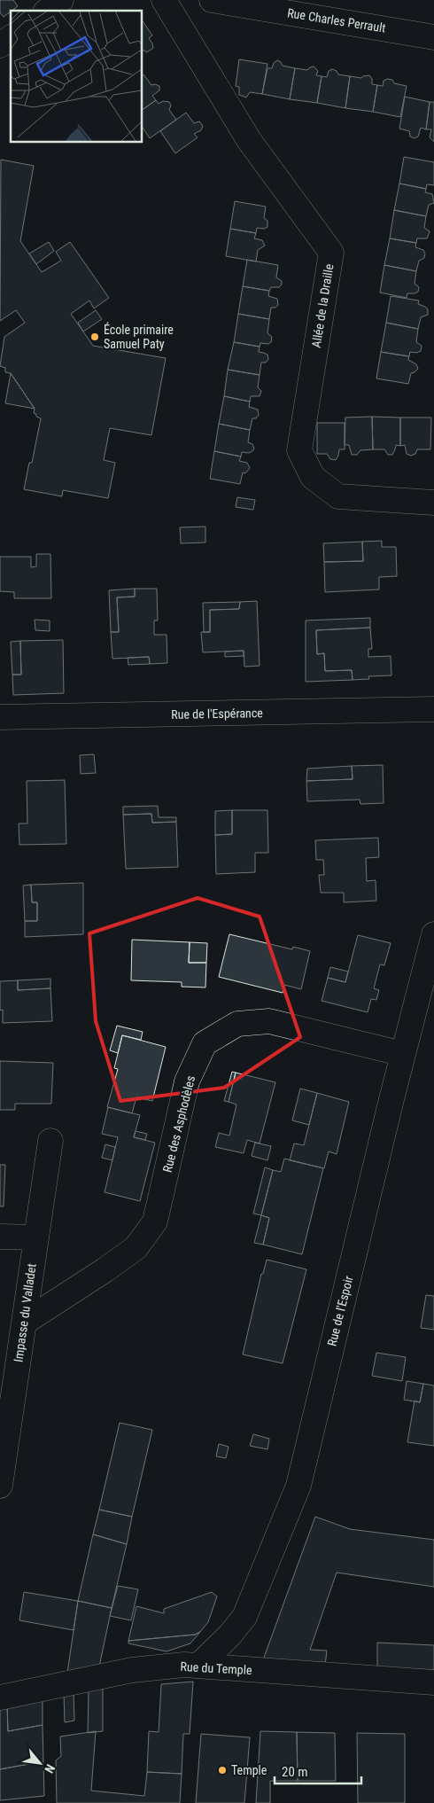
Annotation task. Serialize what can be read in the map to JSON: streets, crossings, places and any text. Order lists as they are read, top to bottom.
{
  "streets": {
    "street": [
      "Rue Charles Perrault",
      "Allée de la Draille",
      "Rue de l'Espérance",
      "Rue des Asphodèles",
      "Rue de l'Espoir",
      "Impasse du Valladet",
      "Rue du Temple"
    ]
  },
  "crossings": [
    ["Rue des Asphodèles", "Rue de l'Espoir"],
    ["Rue des Asphodèles", "Impasse du Valladet"],
    ["Rue de l'Espoir", "Rue du Temple"]
  ],
  "places": ["École primaire Samuel Paty", "Temple"],
  "scale_bar": "20 m",
  "north": "bottom right"
}
